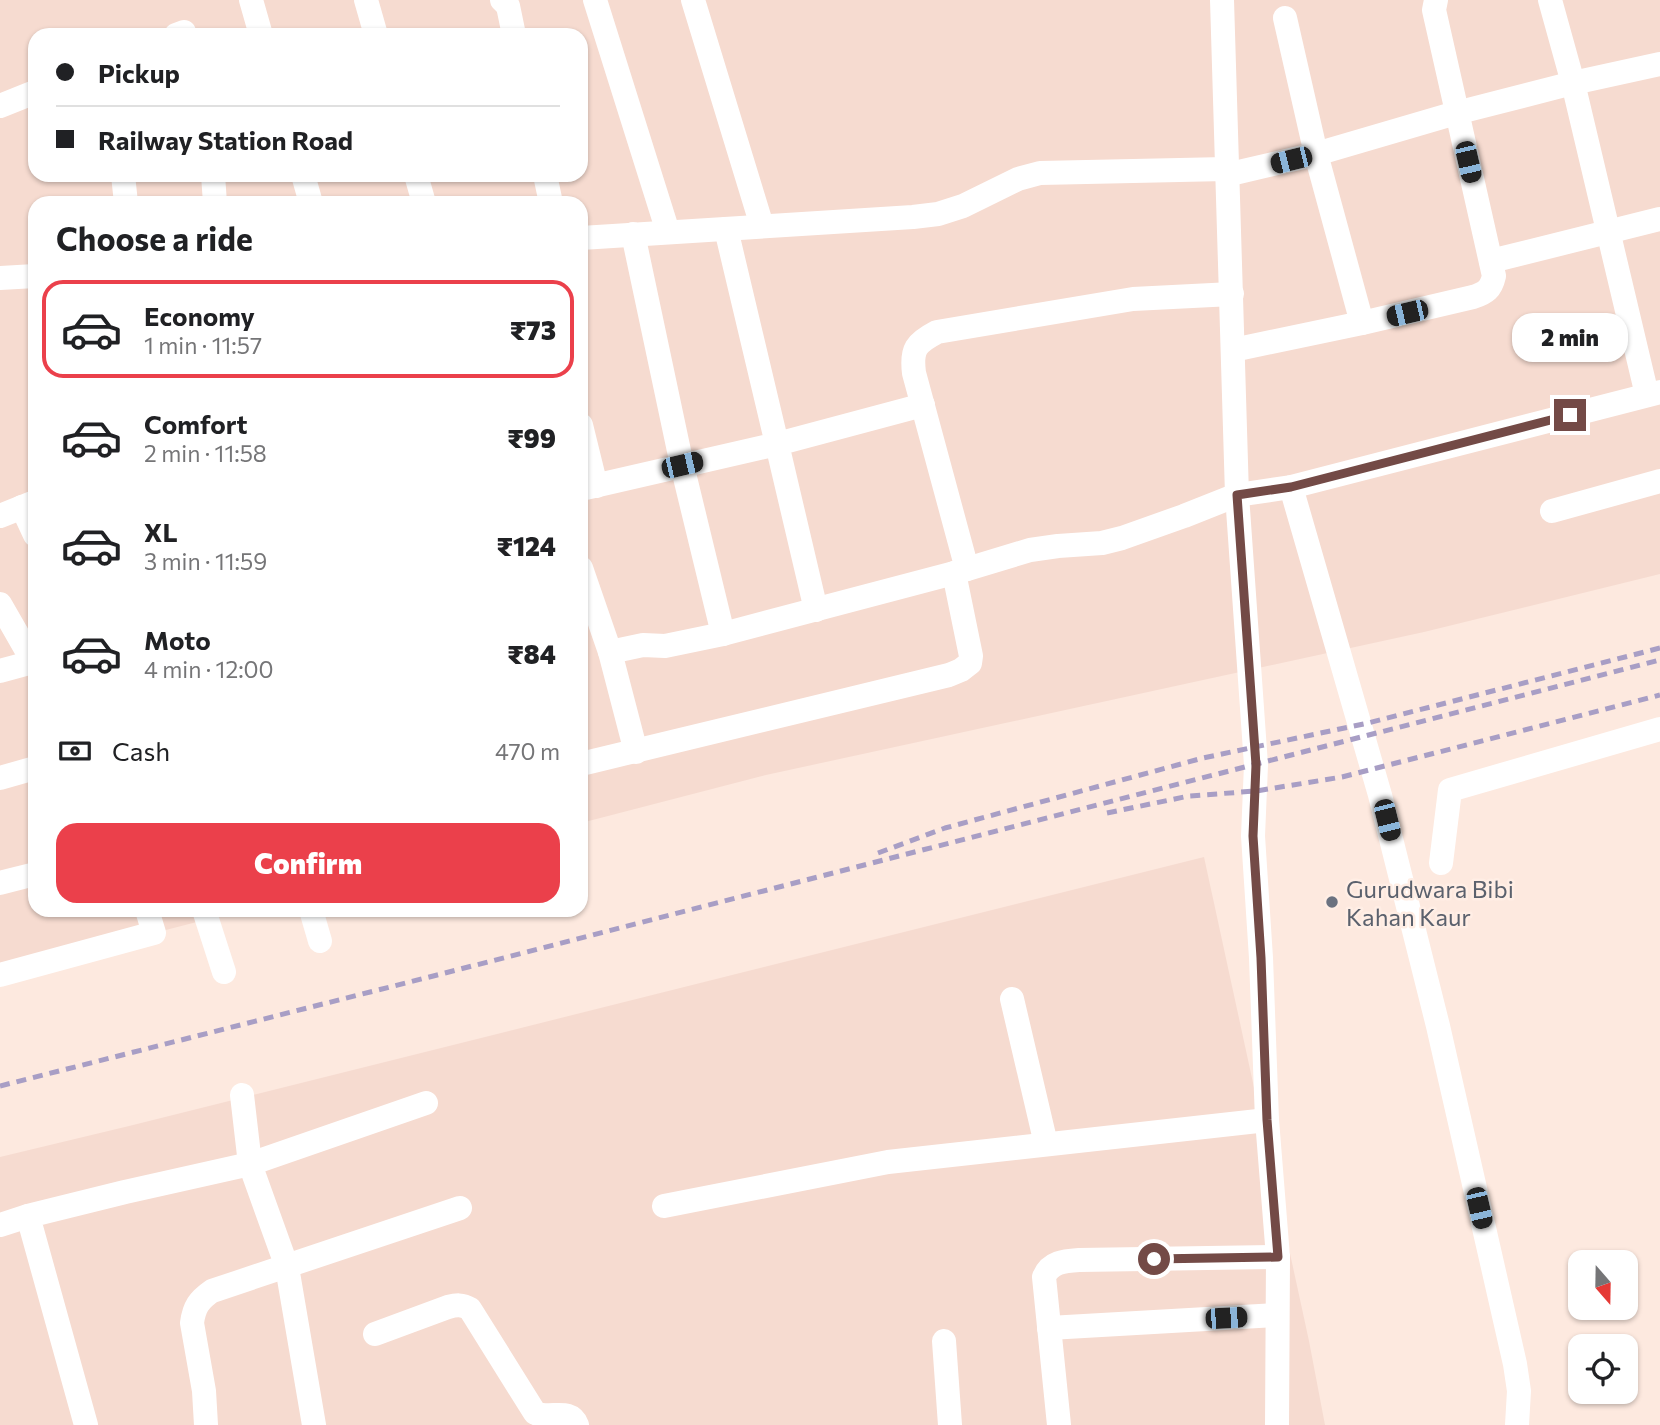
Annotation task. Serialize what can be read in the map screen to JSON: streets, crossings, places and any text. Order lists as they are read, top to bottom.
{
  "places": ["Gurudwara Bibi Kahan Kaur"],
  "north": "bottom",
  "page": {
    "banner": ["Pickup", "Railway Station Road"],
    "heading": "Choose a ride",
    "list": [
      {
        "name": "Economy",
        "note": "1 min · 11:57",
        "value": "₹73"
      },
      {
        "name": "Comfort",
        "note": "2 min · 11:58",
        "value": "₹99"
      },
      {
        "name": "XL",
        "note": "3 min · 11:59",
        "value": "₹124"
      },
      {
        "name": "Moto",
        "note": "4 min · 12:00",
        "value": "₹84"
      }
    ],
    "bubble": "2 min",
    "pay": ["Cash", "470 m"],
    "buttons": "Confirm"
  }
}
